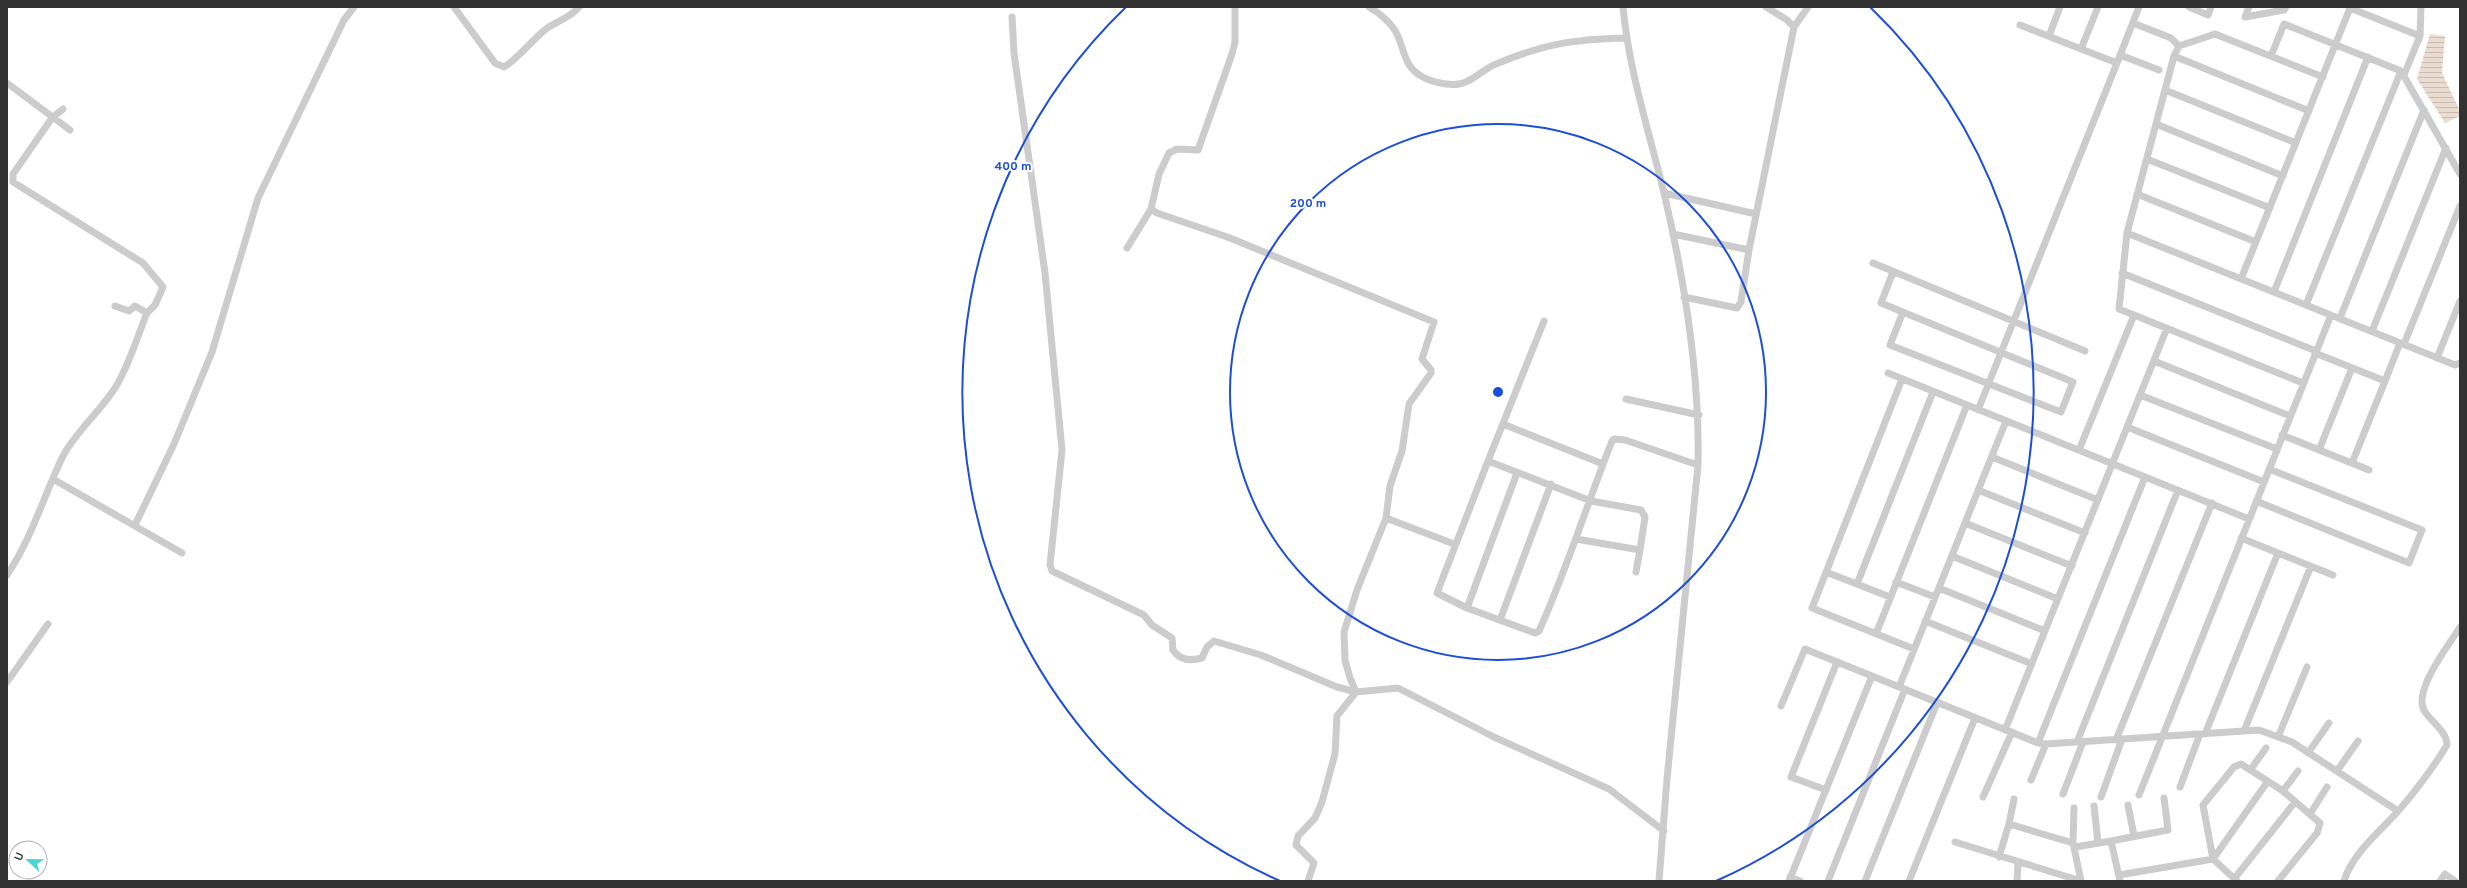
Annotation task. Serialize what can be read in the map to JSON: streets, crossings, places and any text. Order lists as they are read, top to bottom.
{
  "north": "left",
  "rings": ["400 m", "200 m"]
}
